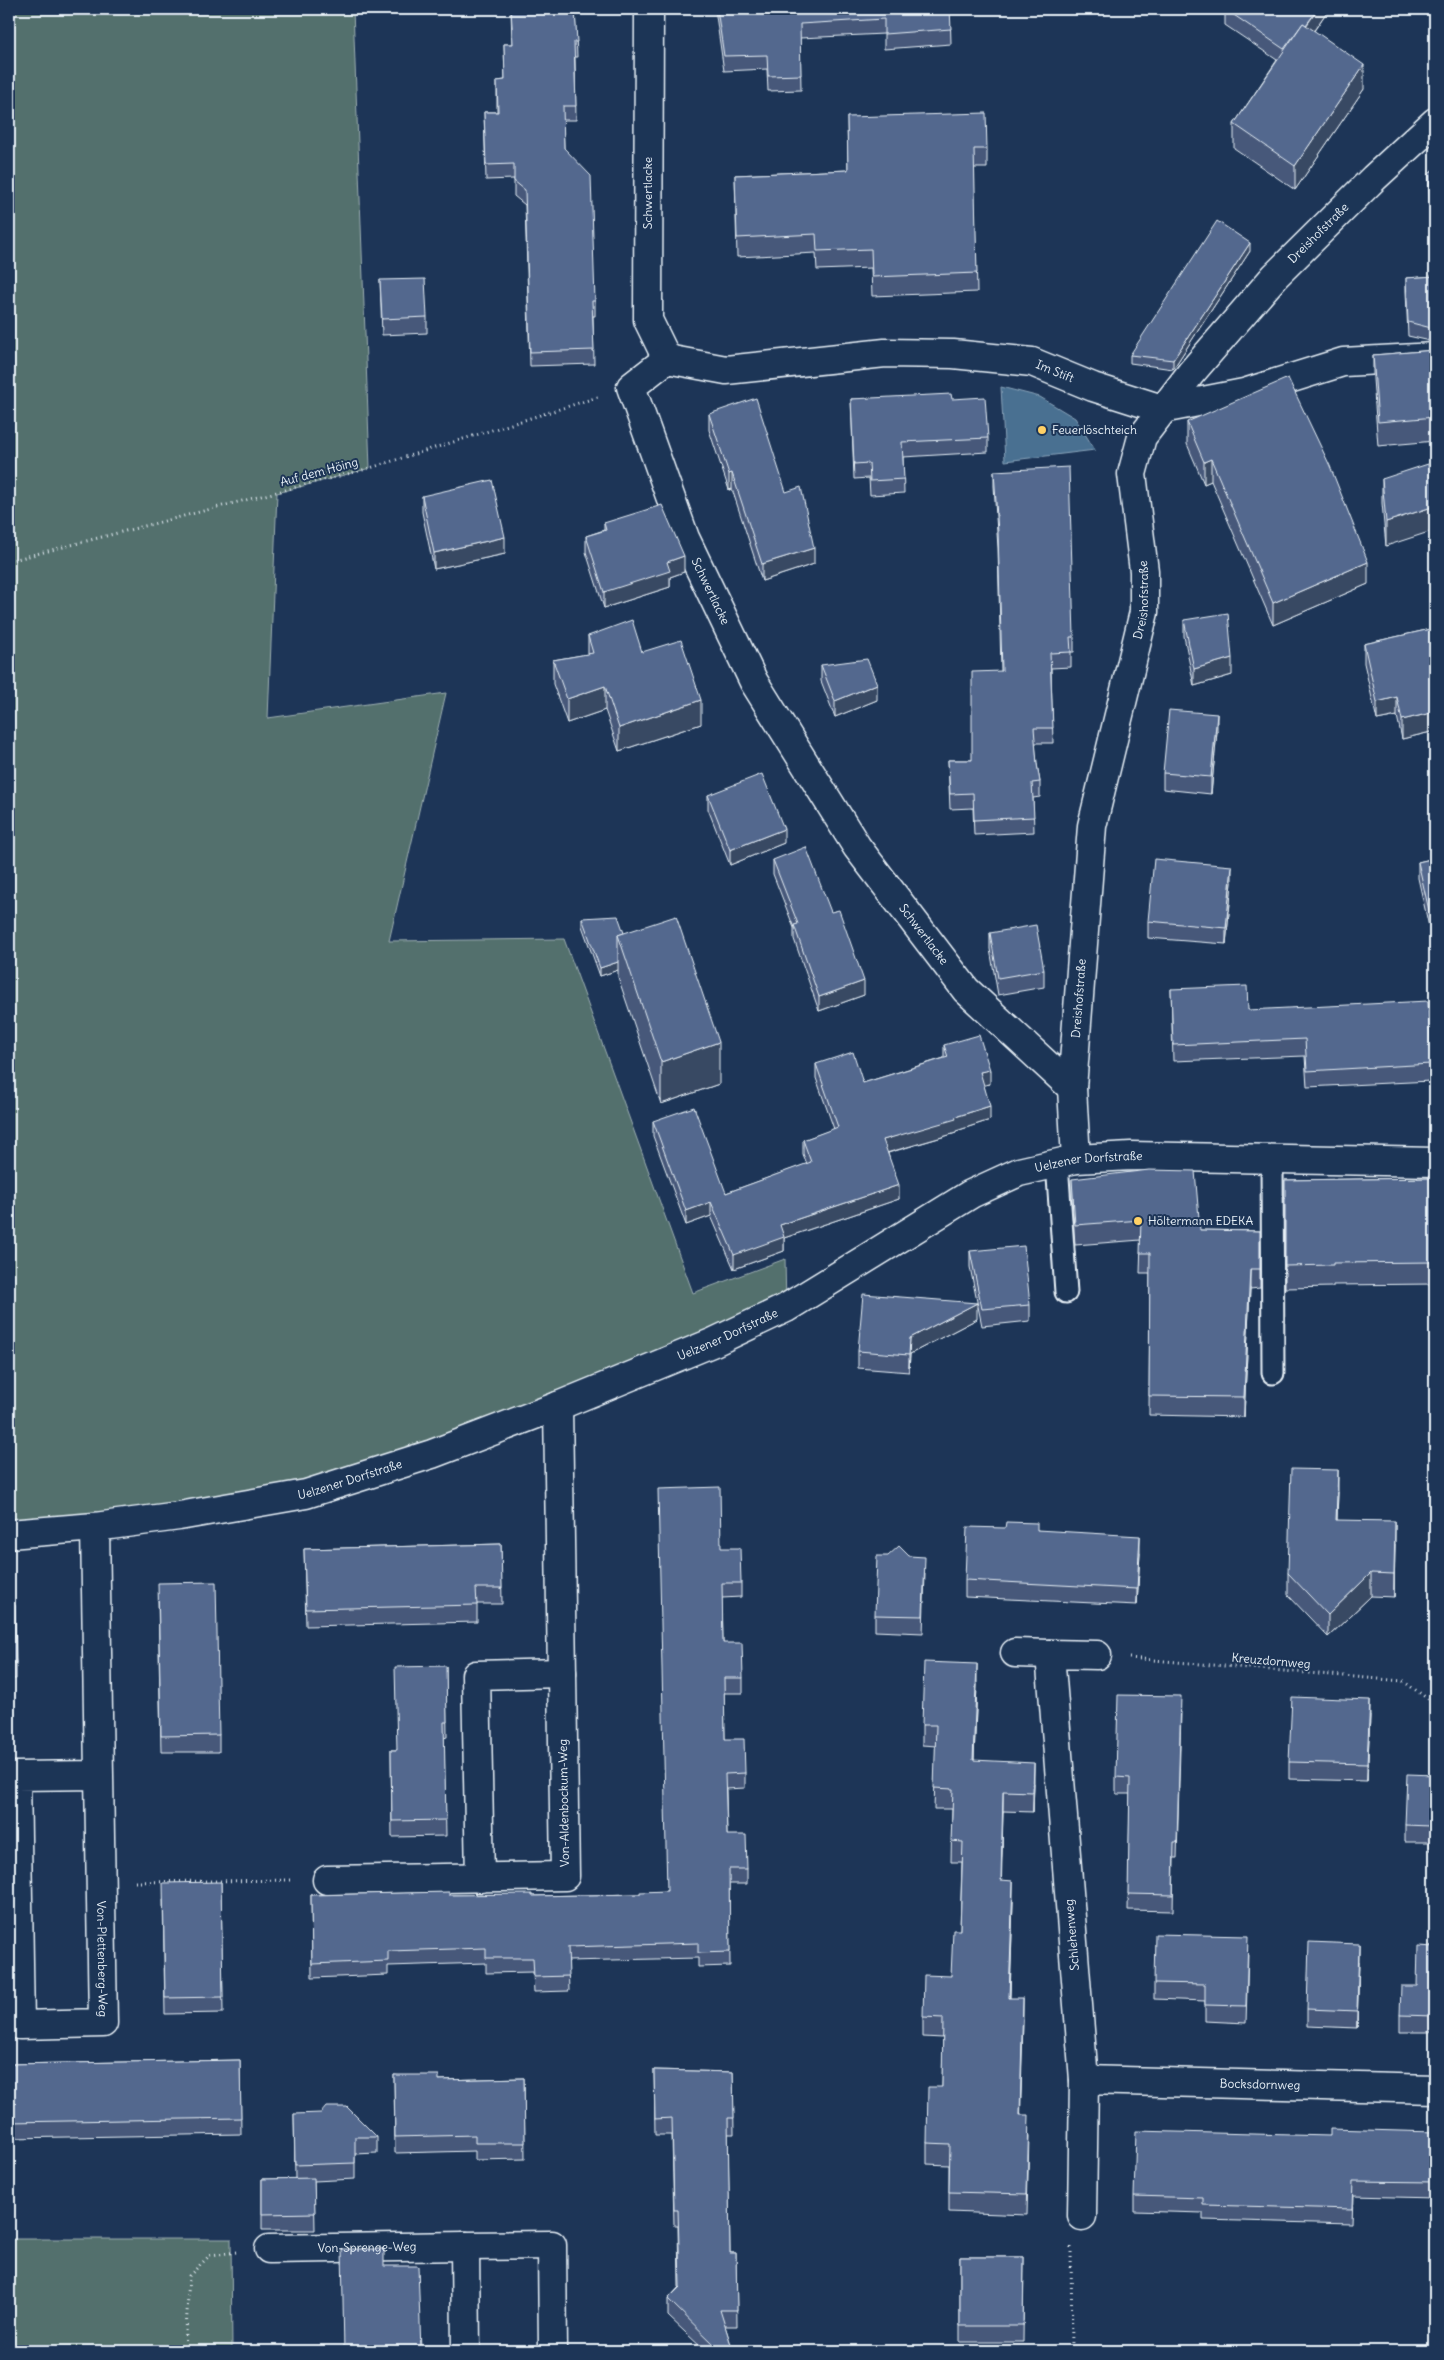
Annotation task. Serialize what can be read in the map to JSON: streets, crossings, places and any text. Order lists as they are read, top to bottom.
{
  "streets": {
    "street": [
      "Schwertlacke",
      "Dreishofstraße",
      "Im Stift",
      "Uelzener Dorfstraße",
      "Von-Aldenbockum-Weg",
      "Schlehenweg",
      "Von-Plettenberg-Weg",
      "Bocksdornweg",
      "Von-Sprenge-Weg"
    ],
    "path": ["Auf dem Höing", "Kreuzdornweg"]
  },
  "crossings": [
    ["Schwertlacke", "Dreishofstraße"],
    ["Schwertlacke", "Im Stift"],
    ["Schwertlacke", "Auf dem Höing"],
    ["Dreishofstraße", "Im Stift"],
    ["Dreishofstraße", "Uelzener Dorfstraße"],
    ["Uelzener Dorfstraße", "Von-Aldenbockum-Weg"],
    ["Uelzener Dorfstraße", "Von-Plettenberg-Weg"],
    ["Schlehenweg", "Bocksdornweg"]
  ],
  "places": ["Feuerlöschteich", "Höltermann EDEKA"]
}
